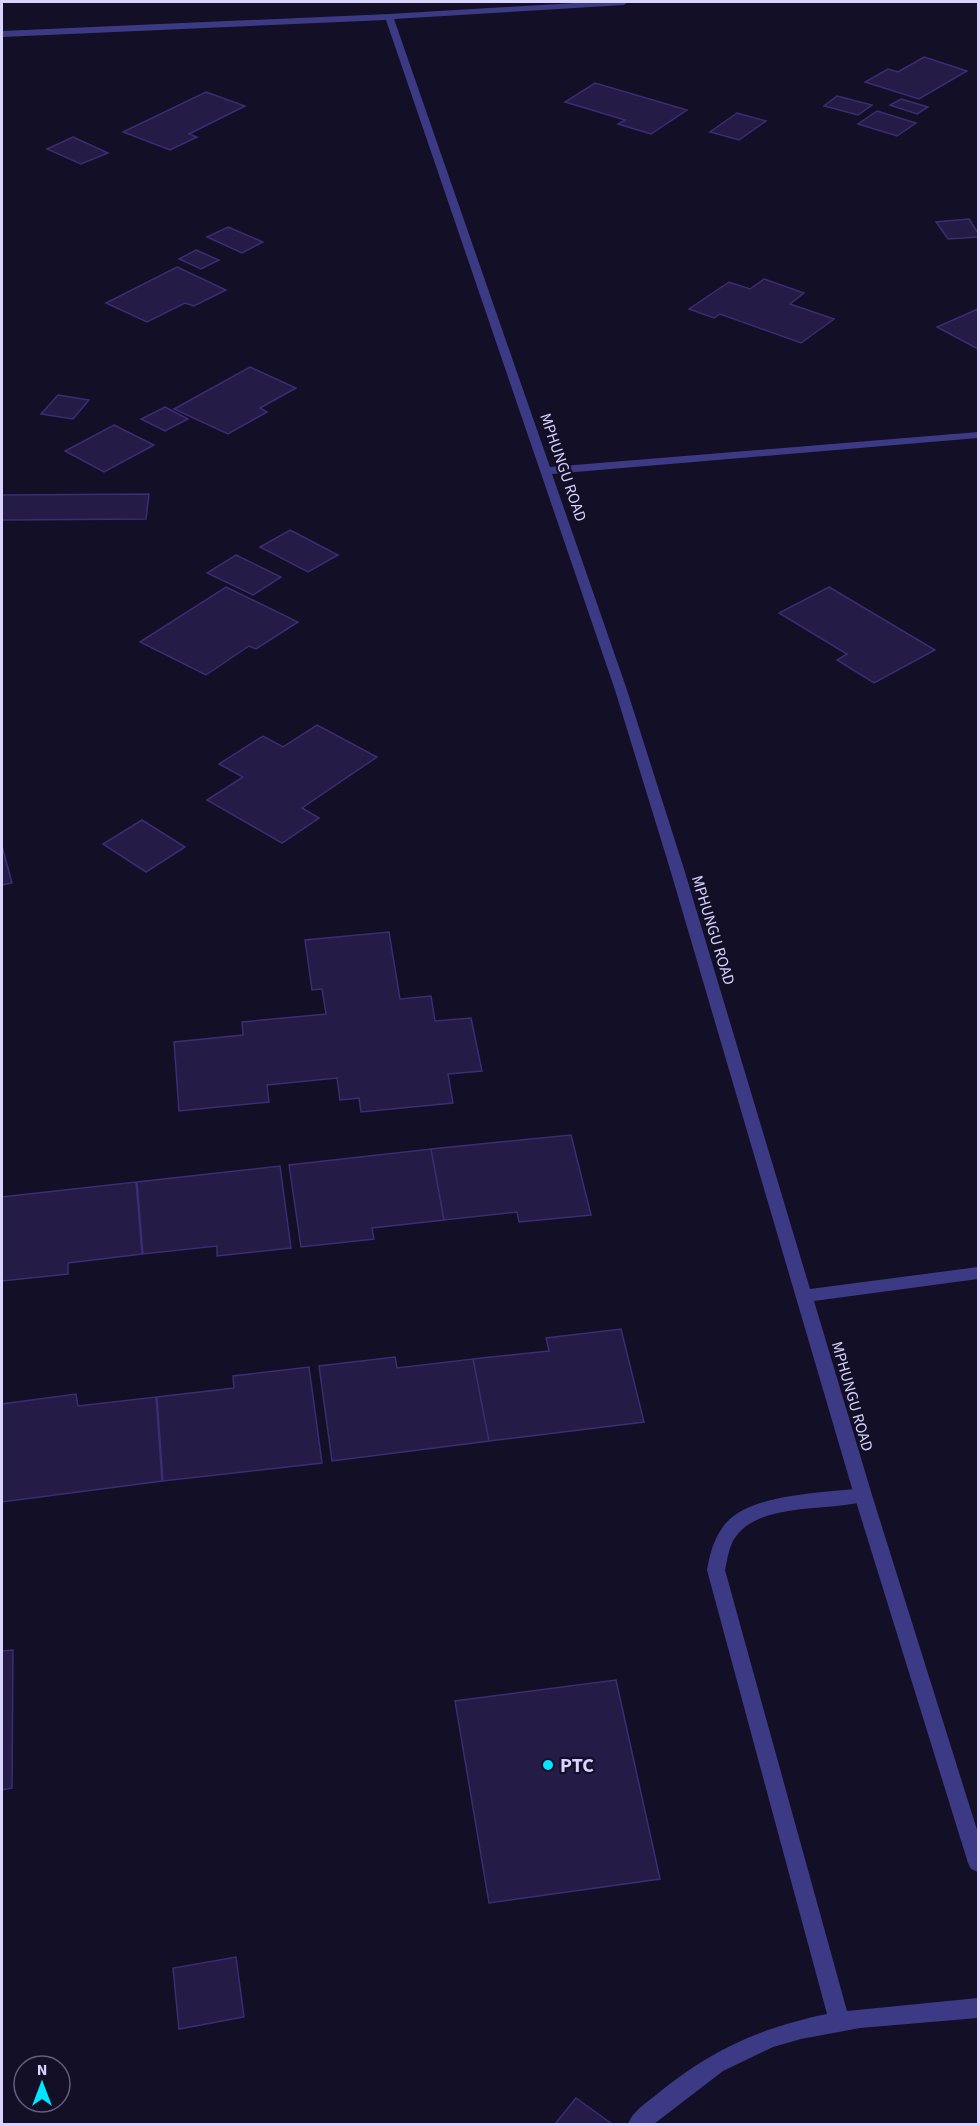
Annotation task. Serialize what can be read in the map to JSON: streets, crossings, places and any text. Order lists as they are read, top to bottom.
{
  "streets": {
    "street": ["MPHUNGU ROAD"]
  },
  "places": ["PTC"],
  "north": "top"
}
